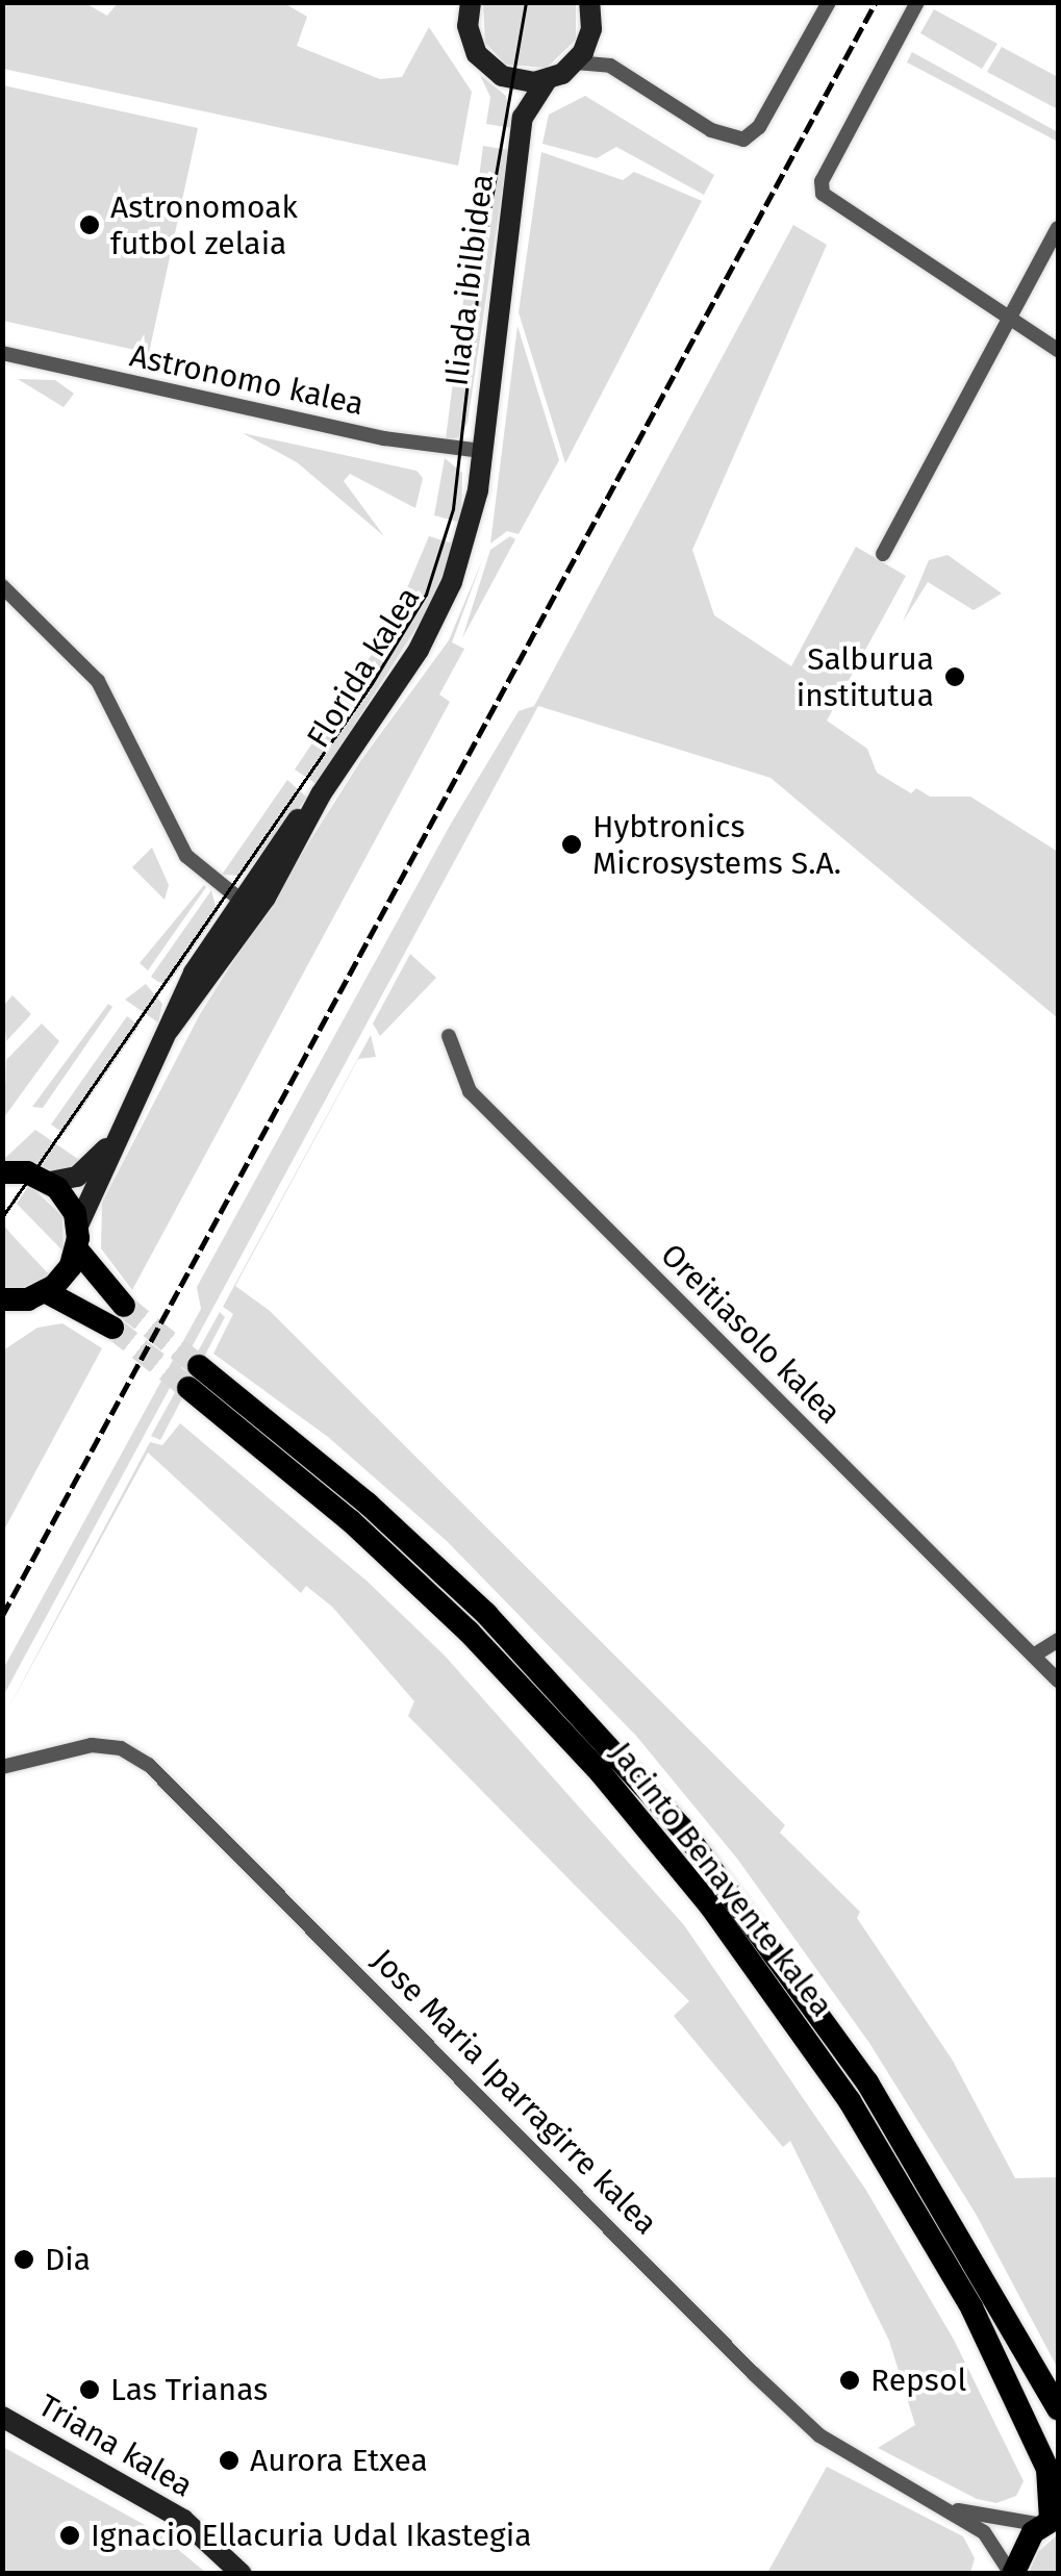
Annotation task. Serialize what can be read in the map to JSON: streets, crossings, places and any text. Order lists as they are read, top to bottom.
{
  "streets": {
    "main road": [
      "Iliada ibilbidea",
      "Florida kalea",
      "Jacinto Benavente kalea",
      "Triana kalea"
    ],
    "street": ["Astronomo kalea", "Oreitiasolo kalea", "Jose Maria Iparragirre kalea"]
  },
  "crossings": [
    ["Iliada ibilbidea", "Astronomo kalea"],
    ["Iliada ibilbidea", "Florida kalea"],
    ["Astronomo kalea", "Florida kalea"],
    ["Jacinto Benavente kalea", "Jose Maria Iparragirre kalea"]
  ],
  "places": [
    "Astronomoak futbol zelaia",
    "Salburua institutua",
    "Hybtronics Microsystems S.A.",
    "Dia",
    "Repsol",
    "Las Trianas",
    "Aurora Etxea",
    "Ignacio Ellacuria Udal Ikastegia"
  ]
}
